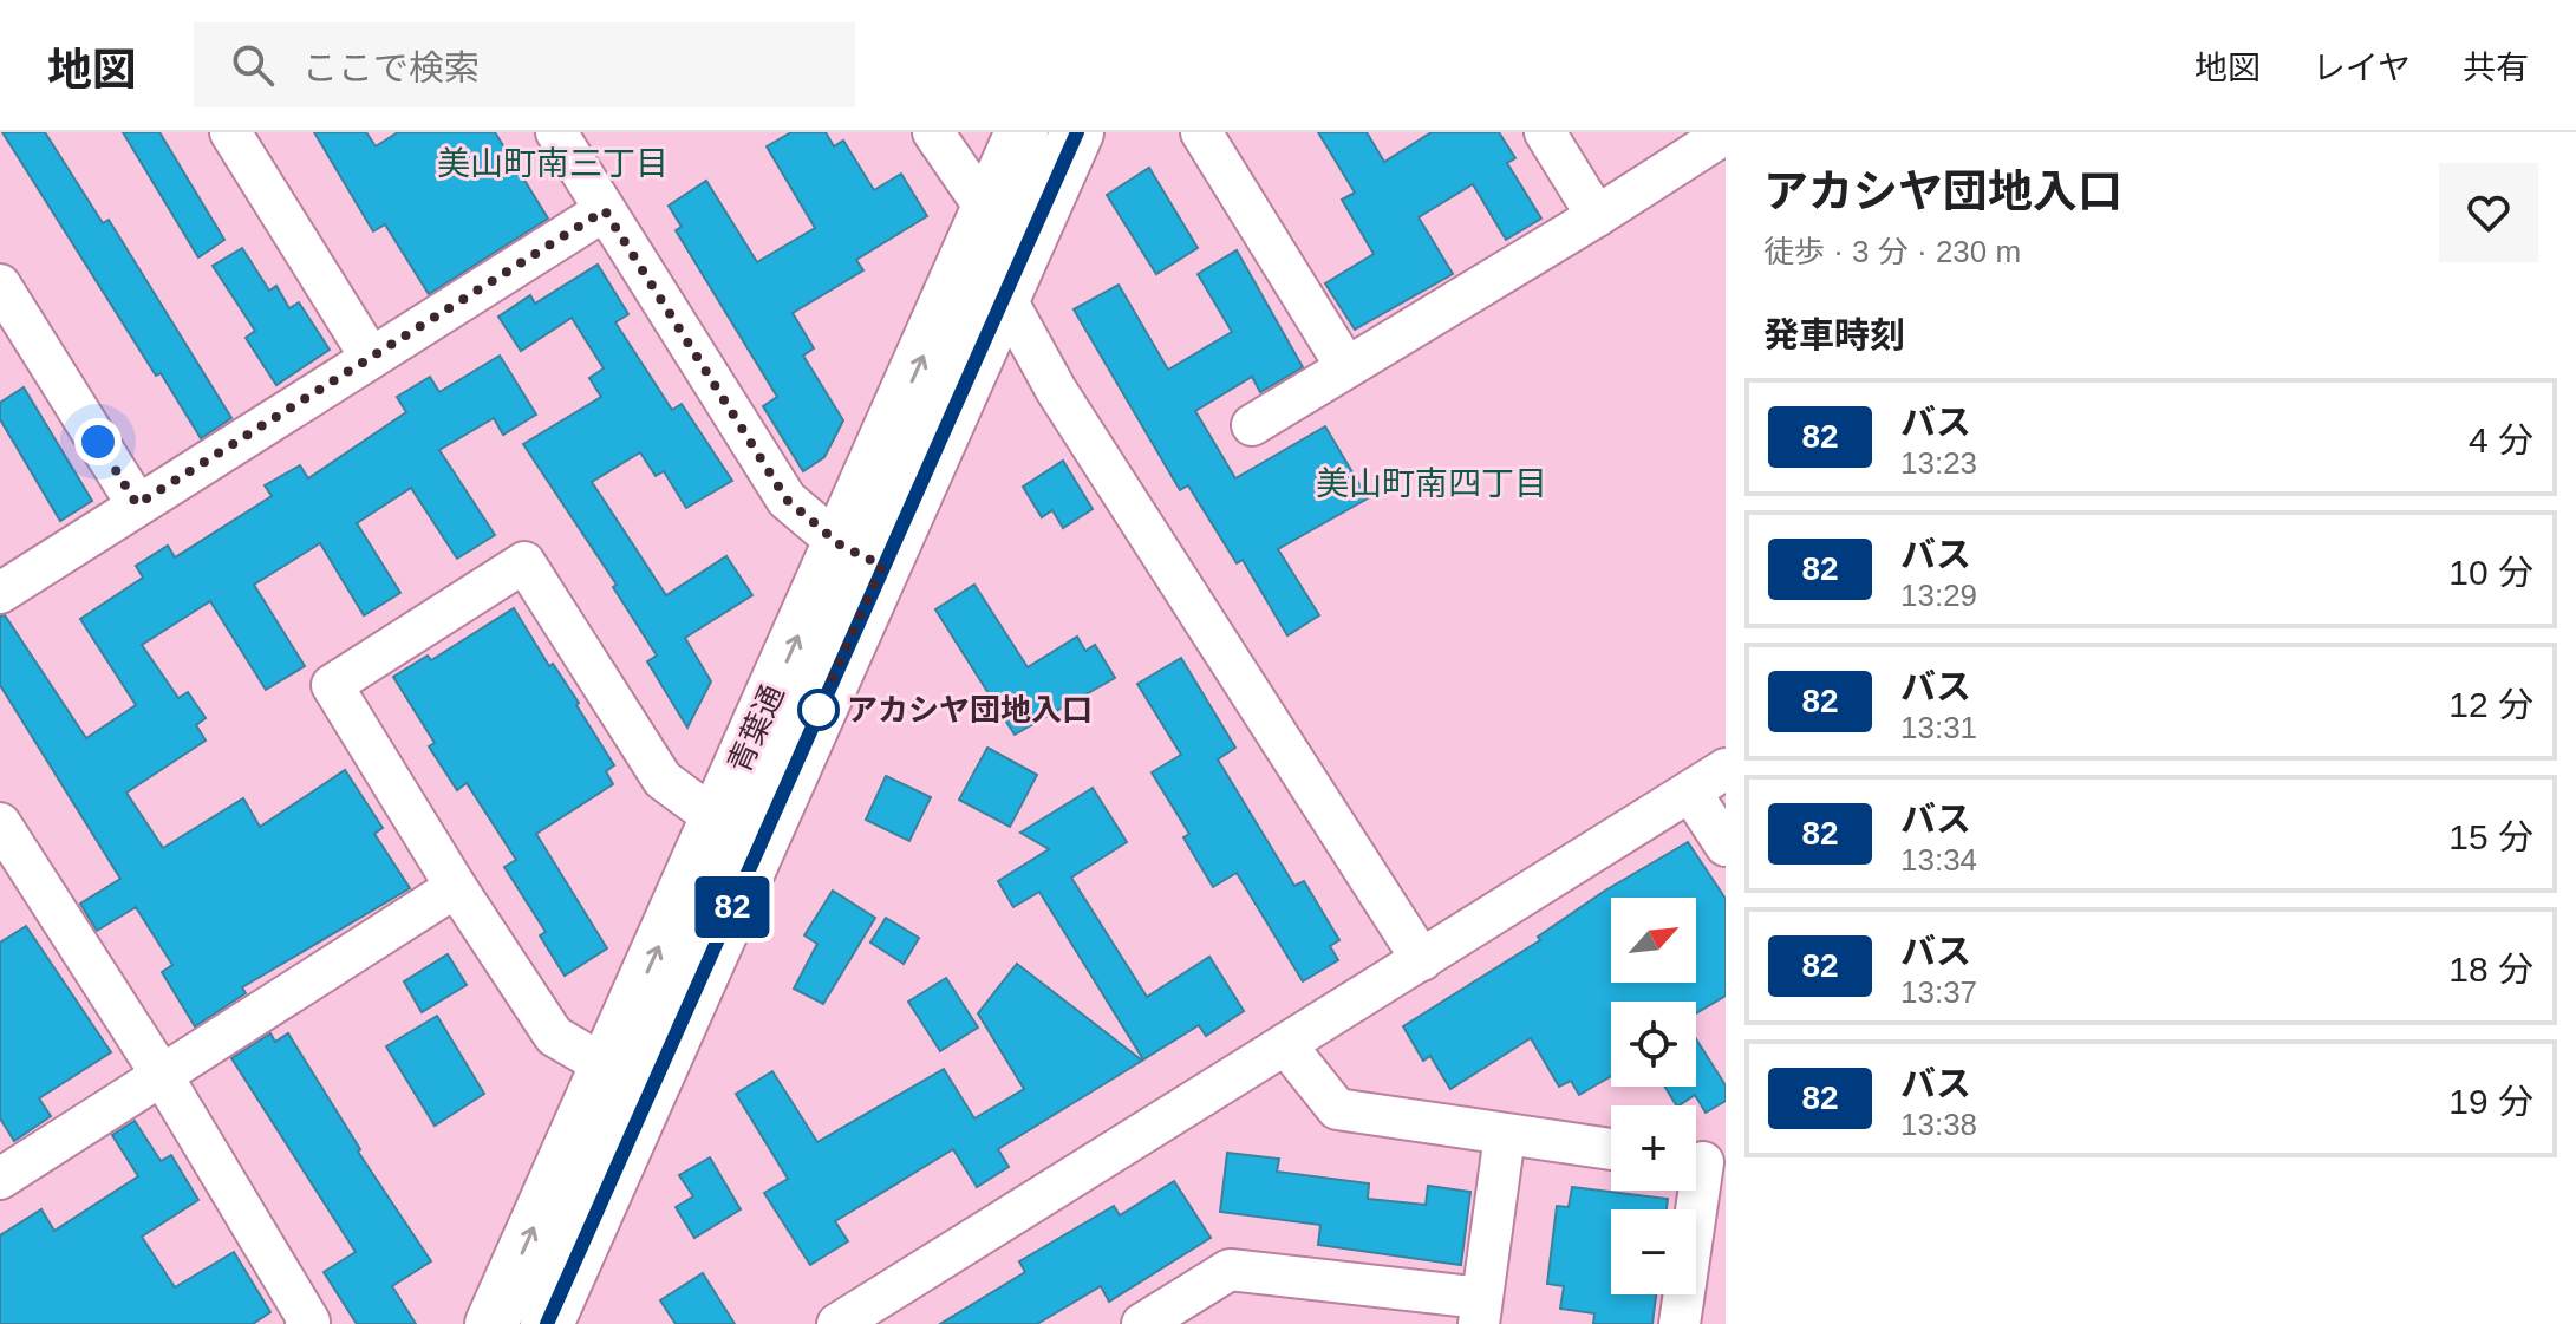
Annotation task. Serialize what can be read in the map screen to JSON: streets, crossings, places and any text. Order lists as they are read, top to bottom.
{
  "streets": {
    "street": ["青葉通"]
  },
  "districts": ["美山町南三丁目", "美山町南四丁目"],
  "places": ["アカシヤ団地入口"],
  "lines": ["bus line 82"],
  "north": "top right",
  "page": {
    "header": "地図",
    "search": "ここで検索",
    "nav": ["地図", "レイヤ", "共有"],
    "on_map": "82",
    "heading": [
      ["アカシヤ団地入口", "徒歩 · 3 分 · 230 m"],
      "発車時刻"
    ],
    "list": [
      {
        "mark": "82",
        "name": "バス",
        "note": "13:23",
        "value": "4 分"
      },
      {
        "mark": "82",
        "name": "バス",
        "note": "13:29",
        "value": "10 分"
      },
      {
        "mark": "82",
        "name": "バス",
        "note": "13:31",
        "value": "12 分"
      },
      {
        "mark": "82",
        "name": "バス",
        "note": "13:34",
        "value": "15 分"
      },
      {
        "mark": "82",
        "name": "バス",
        "note": "13:37",
        "value": "18 分"
      },
      {
        "mark": "82",
        "name": "バス",
        "note": "13:38",
        "value": "19 分"
      }
    ],
    "map_buttons": ["+", "−"]
  }
}
